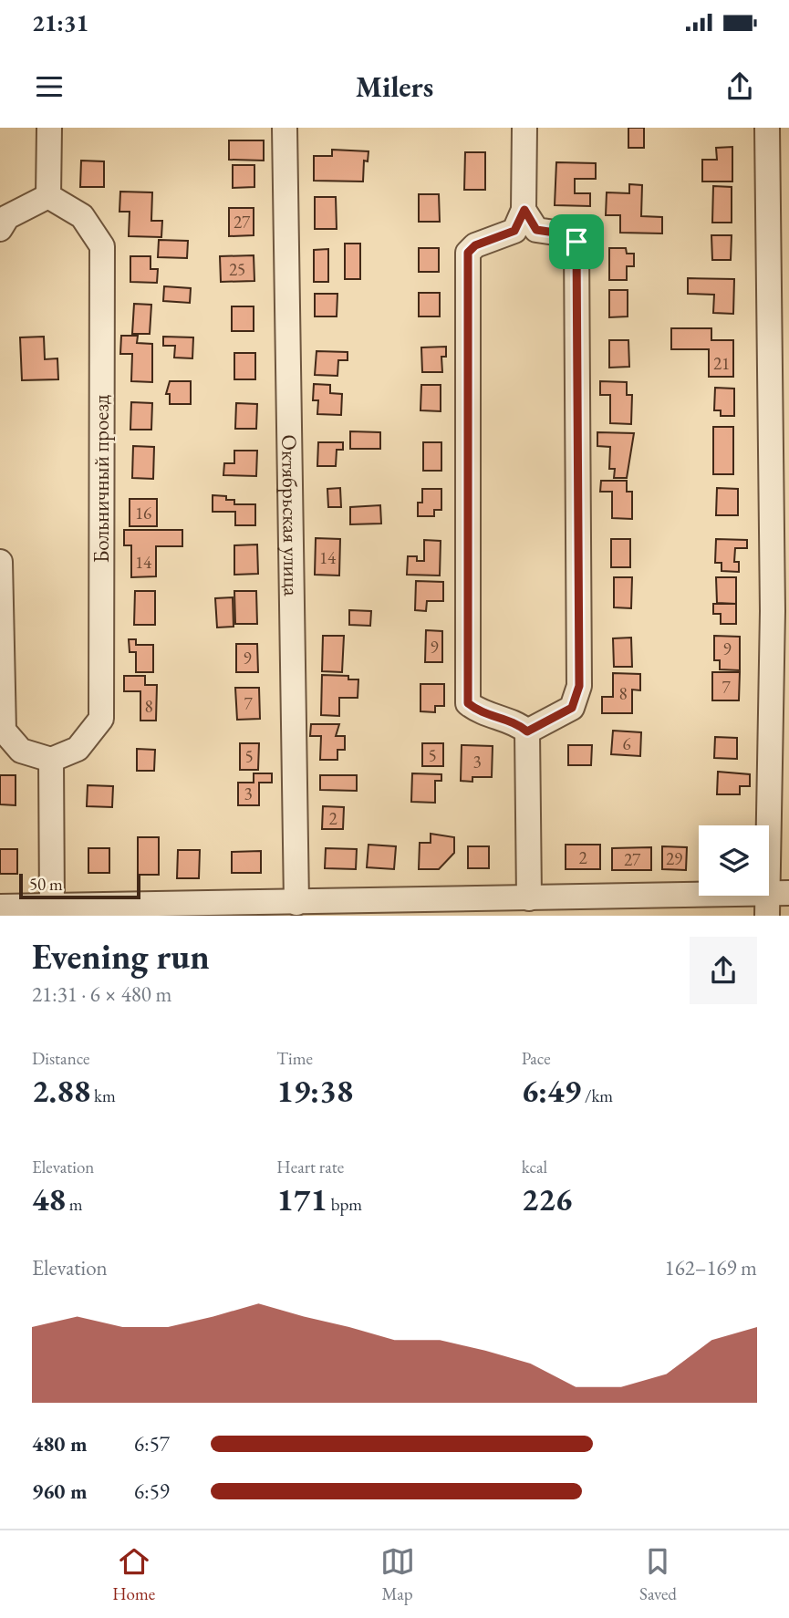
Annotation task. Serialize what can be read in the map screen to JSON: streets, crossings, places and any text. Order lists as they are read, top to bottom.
{
  "streets": {
    "street": ["Больничный проезд", "Октябрьская улица"]
  },
  "house_numbers": [
    "27",
    "25",
    "21",
    "16",
    "14",
    "14",
    "9",
    "9",
    "9",
    "7",
    "8",
    "7",
    "8",
    "6",
    "5",
    "5",
    "3",
    "3",
    "2",
    "2",
    "29",
    "27"
  ],
  "scale_bar": "50 m",
  "page": {
    "status": "21:31",
    "header": "Milers",
    "scale": "50 m",
    "heading": ["Evening run", "21:31 · 6 × 480 m"],
    "stats": [
      ["Distance", "2.88 km"],
      ["Time", "19:38"],
      ["Pace", "6:49 /km"],
      ["Elevation", "48 m"],
      ["Heart rate", "171 bpm"],
      ["kcal", "226"]
    ],
    "chart": ["Elevation", "162–169 m"],
    "list": [
      {
        "name": "480 m",
        "note": "6:57"
      },
      {
        "name": "960 m",
        "note": "6:59"
      }
    ],
    "tabs": ["Home", "Map", "Saved"]
  }
}
